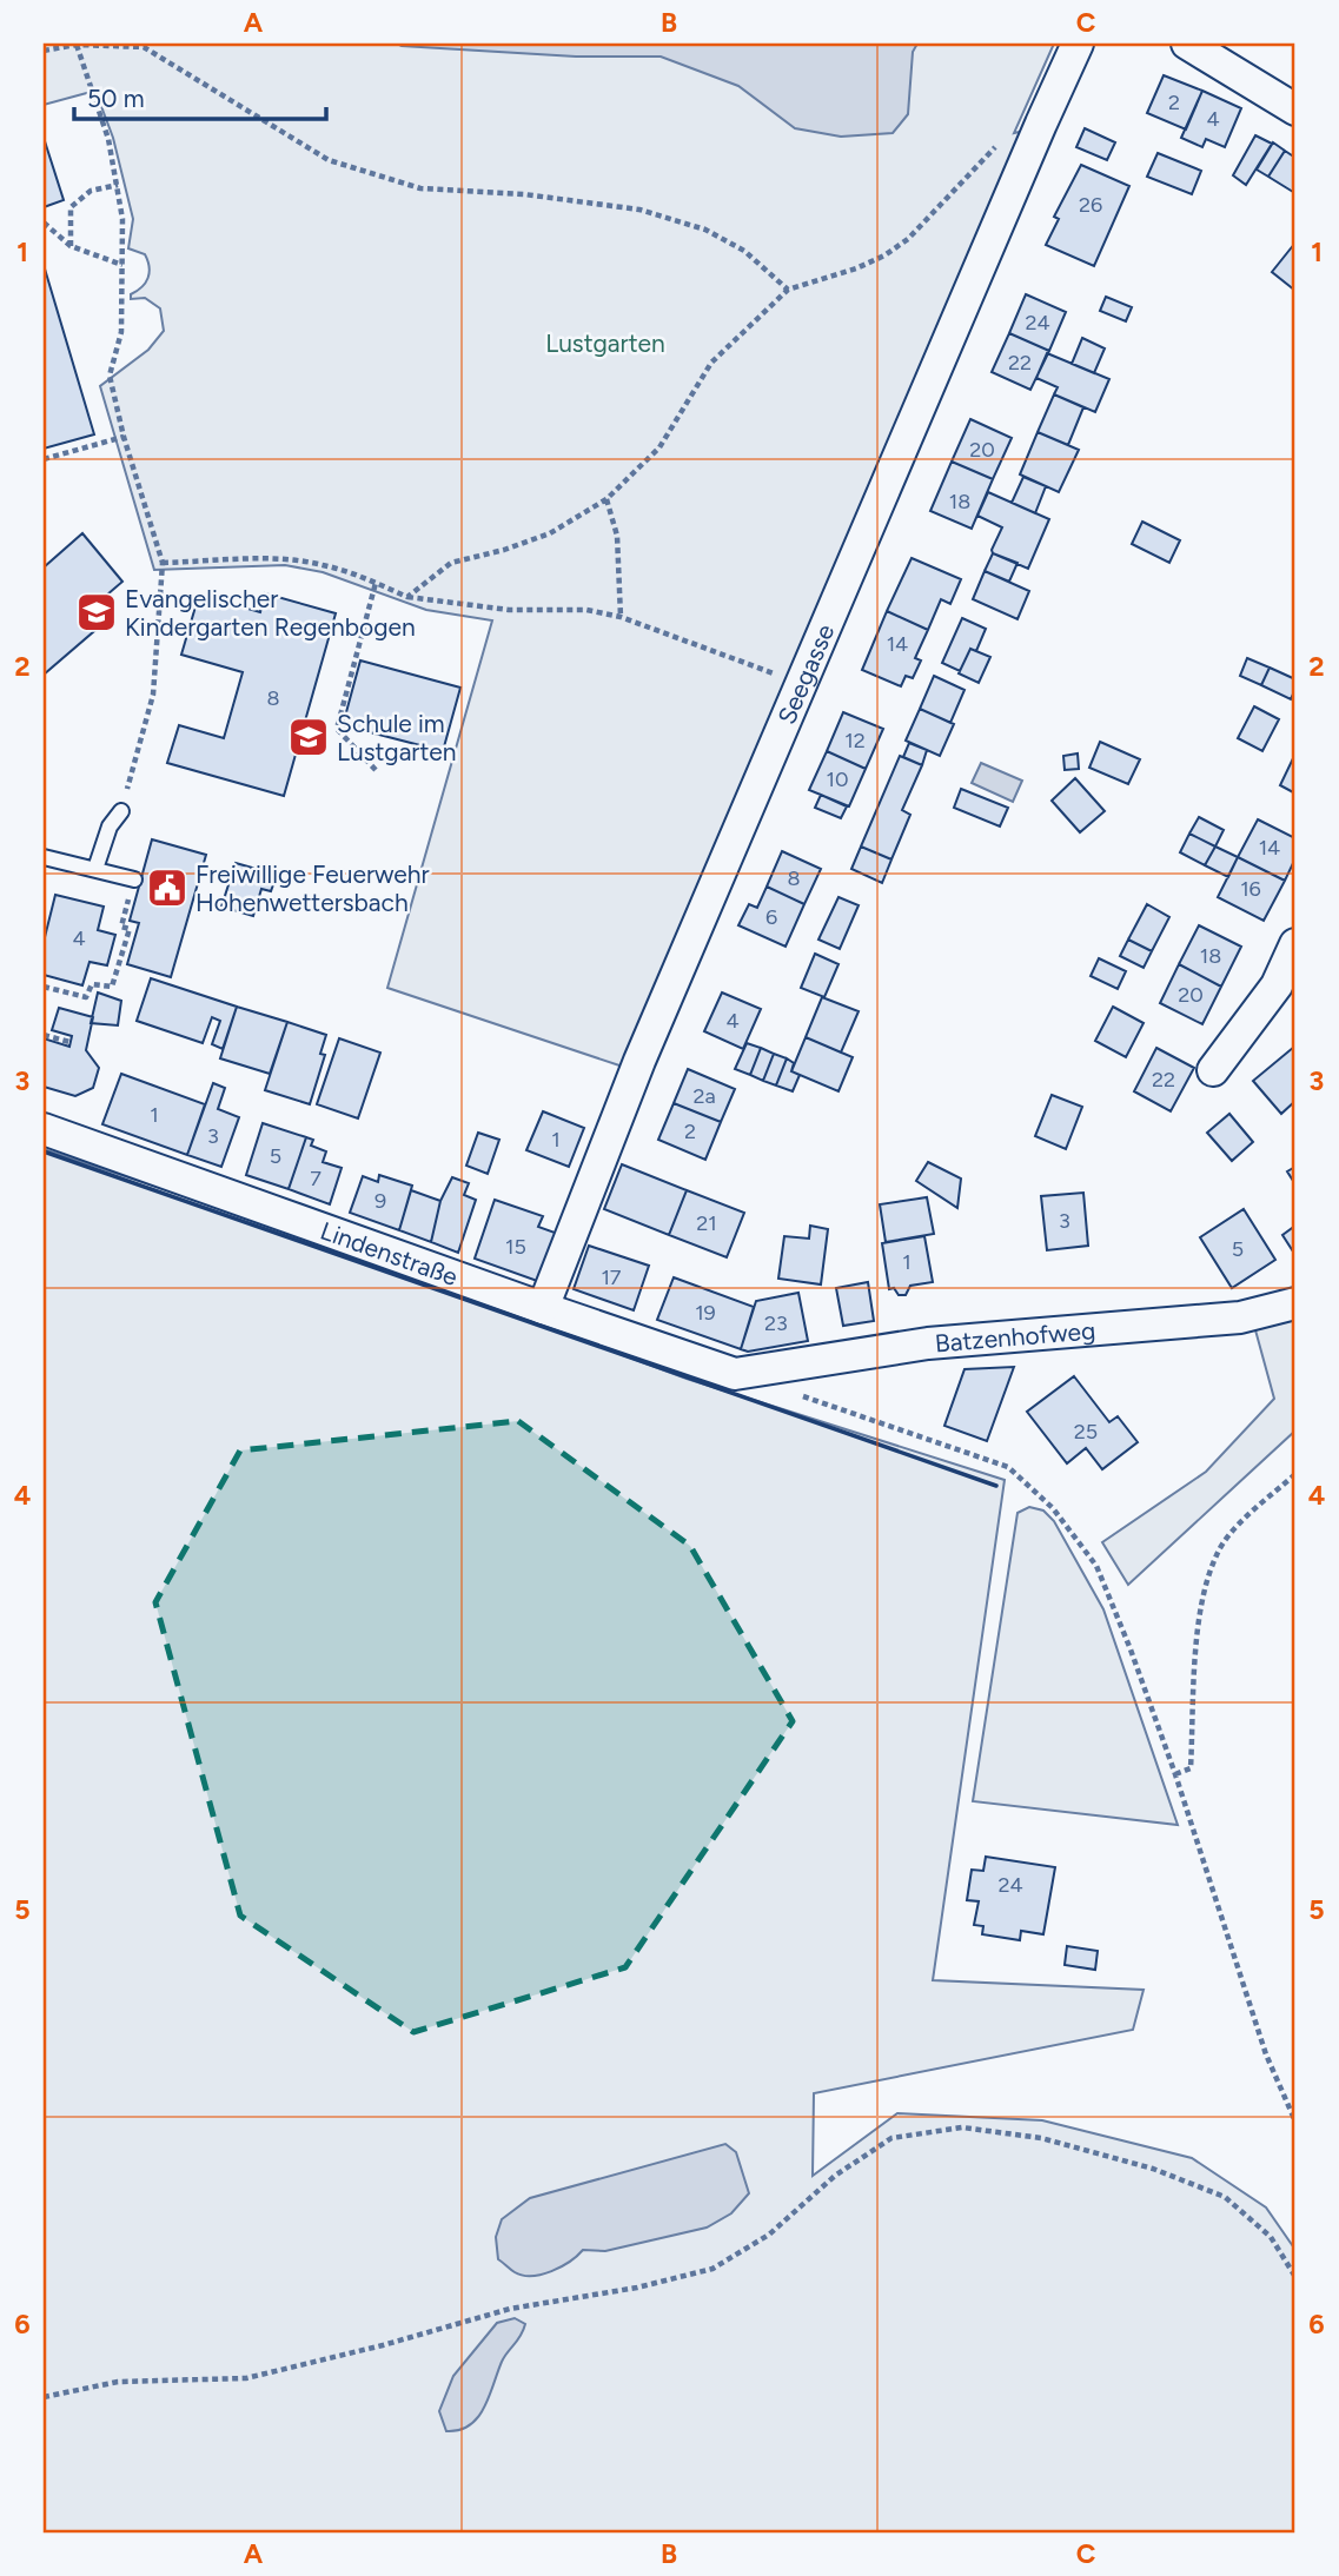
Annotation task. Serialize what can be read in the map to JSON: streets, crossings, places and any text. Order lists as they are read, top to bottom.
{
  "streets": {
    "street": ["Seegasse", "Lindenstraße", "Batzenhofweg"]
  },
  "crossings": [
    ["Seegasse", "Lindenstraße"],
    ["Lindenstraße", "Batzenhofweg"]
  ],
  "parks": ["Lustgarten"],
  "places": {
    "school or university": ["Evangelischer Kindergarten Regenbogen", "Schule im Lustgarten"],
    "public building": ["Freiwillige Feuerwehr Hohenwettersbach"]
  },
  "house_numbers": [
    "2",
    "4",
    "26",
    "24",
    "22",
    "20",
    "18",
    "14",
    "8",
    "12",
    "10",
    "14",
    "8",
    "16",
    "6",
    "4",
    "18",
    "20",
    "4",
    "22",
    "2a",
    "1",
    "2",
    "3",
    "1",
    "5",
    "7",
    "9",
    "3",
    "21",
    "15",
    "5",
    "1",
    "17",
    "19",
    "23",
    "25",
    "24"
  ],
  "scale_bar": "50 m",
  "grid": {
    "columns": ["A", "B", "C"],
    "rows": [
      "1",
      "2",
      "3",
      "4",
      "5",
      "6"
    ]
  }
}
